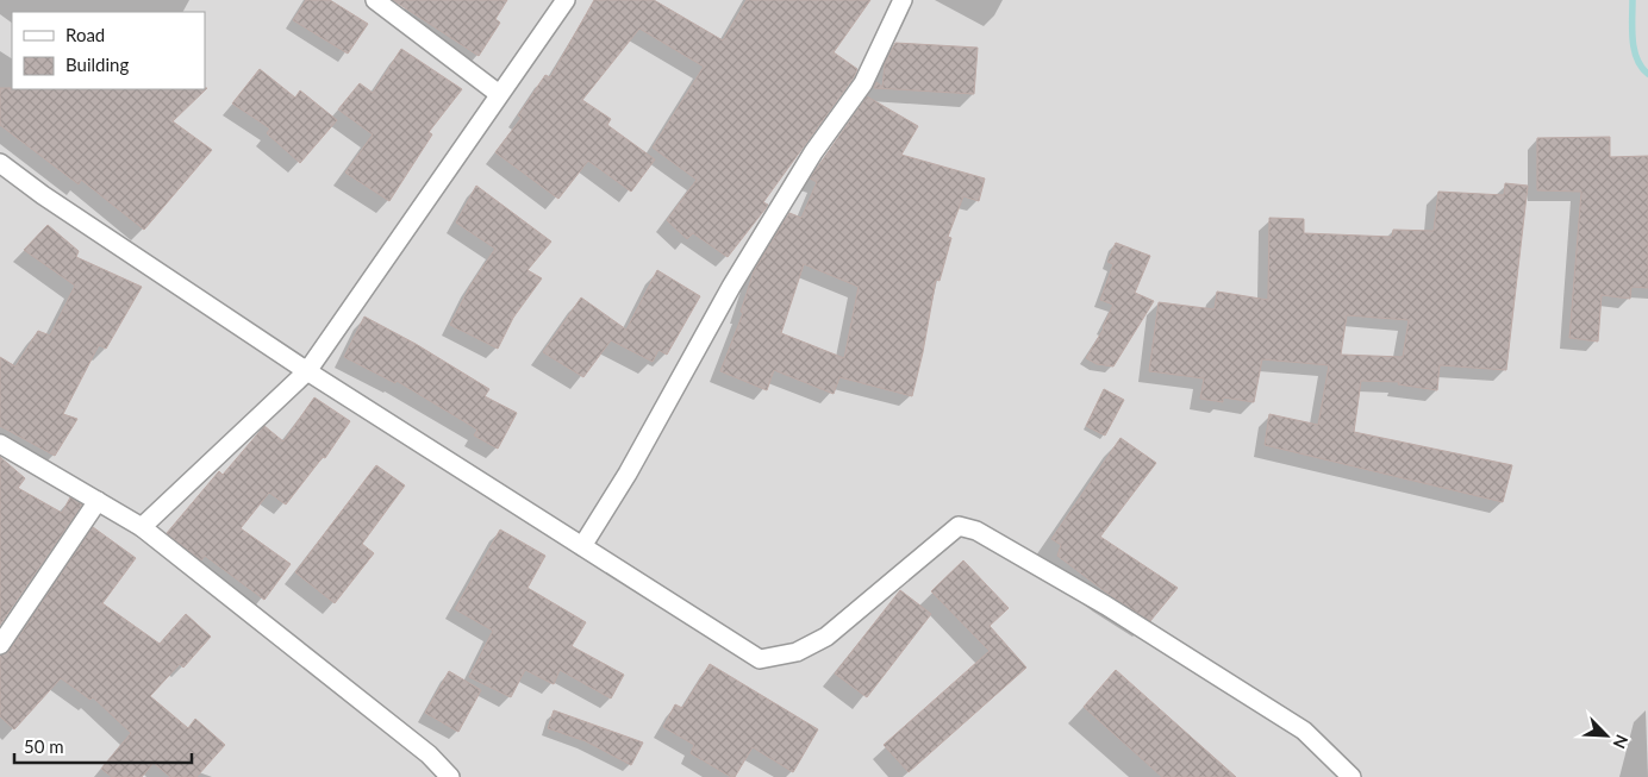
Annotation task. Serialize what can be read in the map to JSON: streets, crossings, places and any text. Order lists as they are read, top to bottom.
{
  "legend": ["Road", "Building"],
  "scale_bar": "50 m",
  "north": "bottom right"
}
